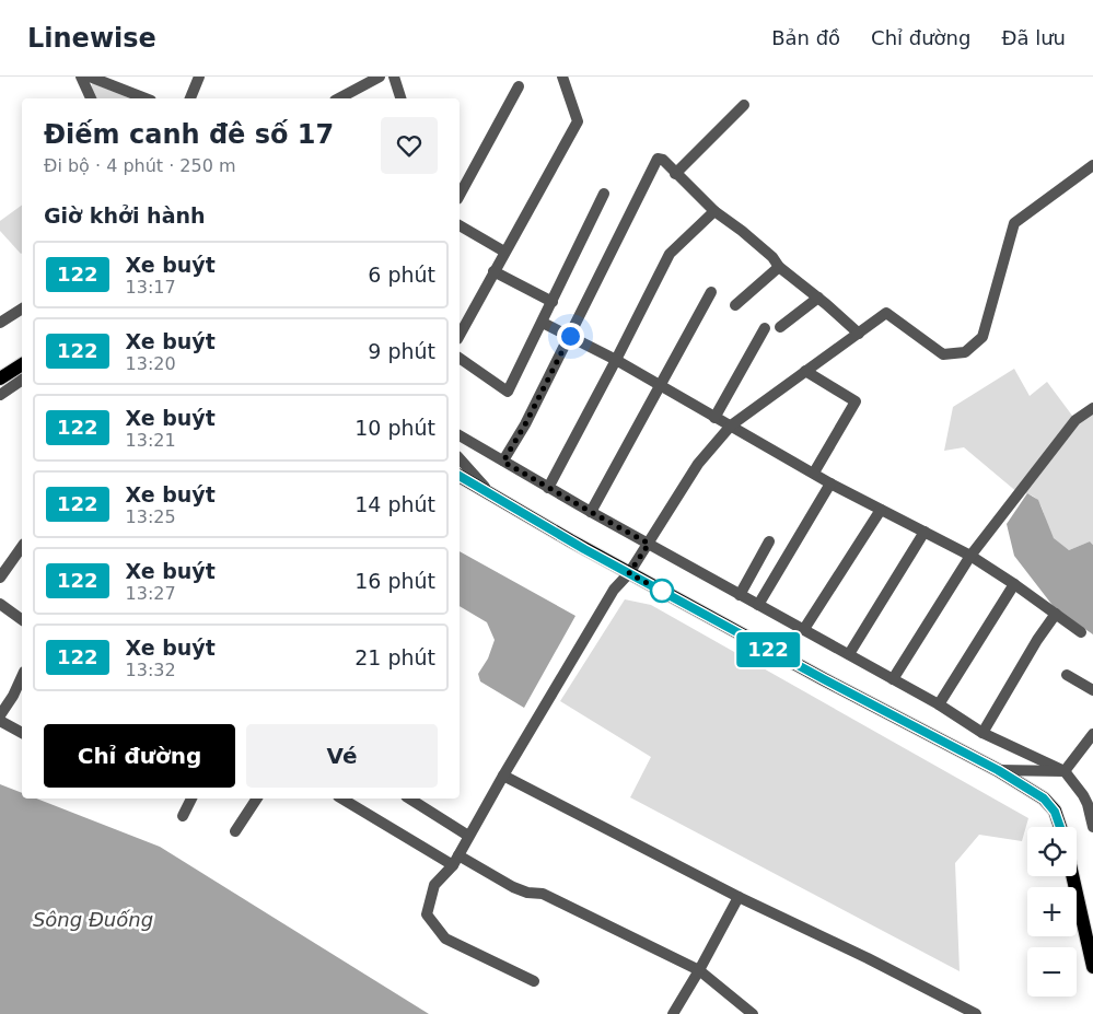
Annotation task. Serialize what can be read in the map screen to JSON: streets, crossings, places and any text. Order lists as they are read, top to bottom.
{
  "water": ["Sông Đuống"],
  "lines": ["bus line 122"],
  "page": {
    "header": "Linewise",
    "nav": ["Bản đồ", "Chỉ đường", "Đã lưu"],
    "on_map": "122",
    "heading": [
      ["Điếm canh đê số 17", "Đi bộ · 4 phút · 250 m"],
      "Giờ khởi hành"
    ],
    "list": [
      {
        "mark": "122",
        "name": "Xe buýt",
        "note": "13:17",
        "value": "6 phút"
      },
      {
        "mark": "122",
        "name": "Xe buýt",
        "note": "13:20",
        "value": "9 phút"
      },
      {
        "mark": "122",
        "name": "Xe buýt",
        "note": "13:21",
        "value": "10 phút"
      },
      {
        "mark": "122",
        "name": "Xe buýt",
        "note": "13:25",
        "value": "14 phút"
      },
      {
        "mark": "122",
        "name": "Xe buýt",
        "note": "13:27",
        "value": "16 phút"
      },
      {
        "mark": "122",
        "name": "Xe buýt",
        "note": "13:32",
        "value": "21 phút"
      }
    ],
    "buttons": ["Chỉ đường", "Vé"],
    "map_buttons": ["+", "−"]
  }
}
